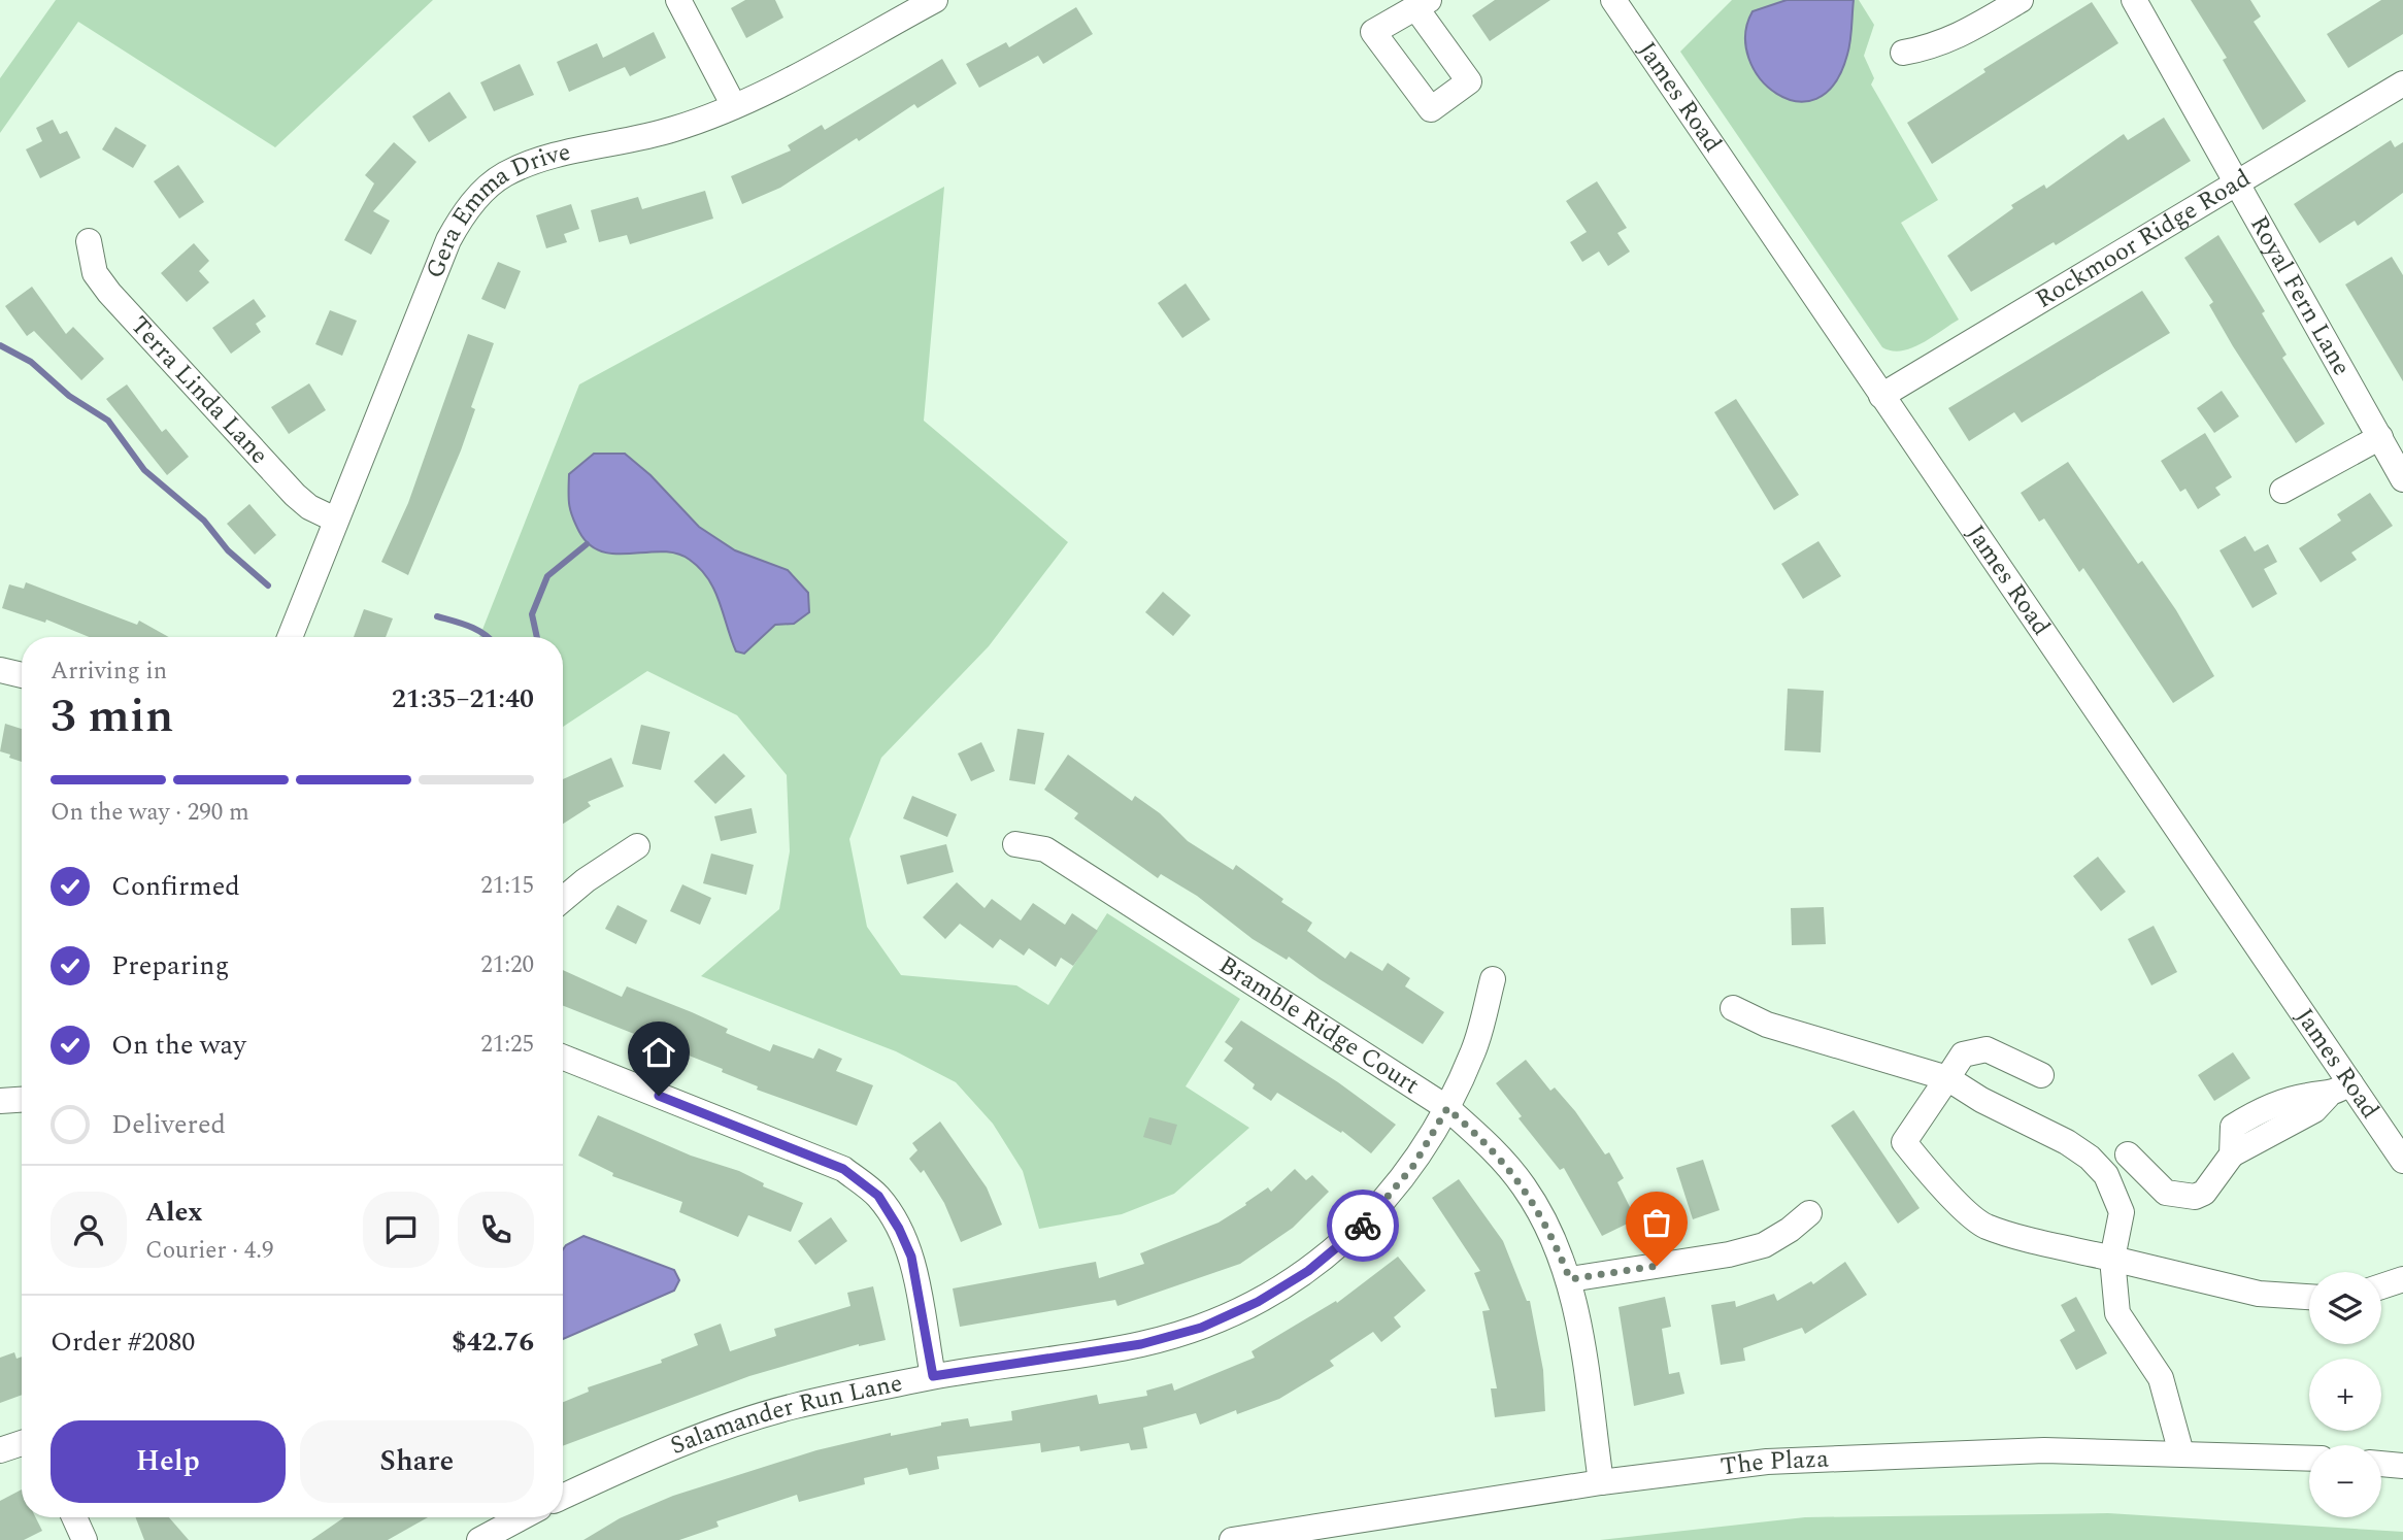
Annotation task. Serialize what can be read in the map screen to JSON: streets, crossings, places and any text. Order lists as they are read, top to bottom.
{
  "streets": {
    "street": [
      "James Road",
      "Gera Emma Drive",
      "Rockmoor Ridge Road",
      "Royal Fern Lane",
      "Terra Linda Lane",
      "Bramble Ridge Court",
      "Salamander Run Lane",
      "The Plaza"
    ]
  },
  "crossings": [
    ["James Road", "Rockmoor Ridge Road"],
    ["Gera Emma Drive", "Terra Linda Lane"],
    ["Rockmoor Ridge Road", "Royal Fern Lane"],
    ["Bramble Ridge Court", "Salamander Run Lane"],
    ["Bramble Ridge Court", "The Plaza"]
  ],
  "page": {
    "heading": ["3 min", "Arriving in", "21:35–21:40"],
    "panel": [
      "Alex",
      "Courier · 4.9",
      "Order #2080",
      "$42.76"
    ],
    "bar": "On the way · 290 m",
    "list": [
      ["Confirmed", "21:15"],
      ["Preparing", "21:20"],
      ["On the way", "21:25"],
      "Delivered"
    ],
    "map_buttons": ["+", "−"],
    "buttons": ["Help", "Share"]
  }
}
